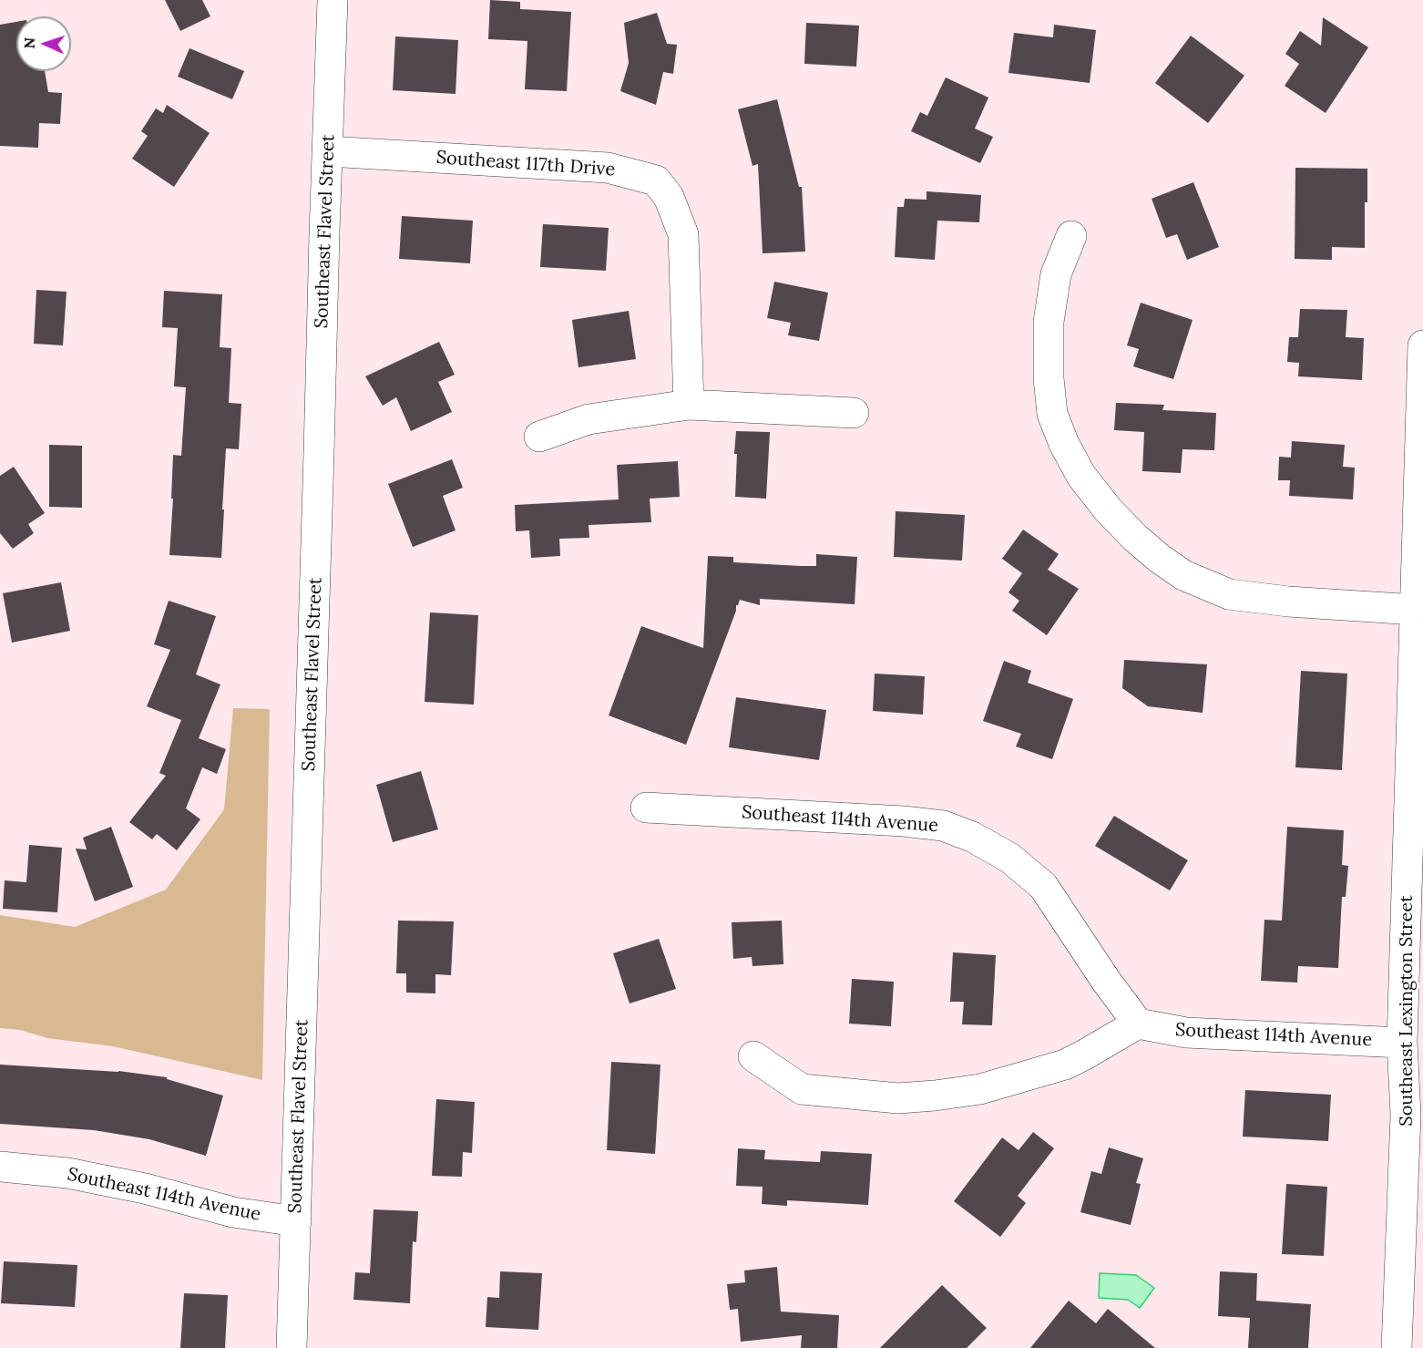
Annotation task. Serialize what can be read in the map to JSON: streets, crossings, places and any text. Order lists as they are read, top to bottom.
{
  "streets": {
    "street": [
      "Southeast 117th Drive",
      "Southeast Flavel Street",
      "Southeast 114th Avenue",
      "Southeast Lexington Street"
    ]
  },
  "crossings": [
    ["Southeast 117th Drive", "Southeast Flavel Street"],
    ["Southeast Flavel Street", "Southeast 114th Avenue"],
    ["Southeast 114th Avenue", "Southeast Lexington Street"]
  ],
  "north": "left"
}
